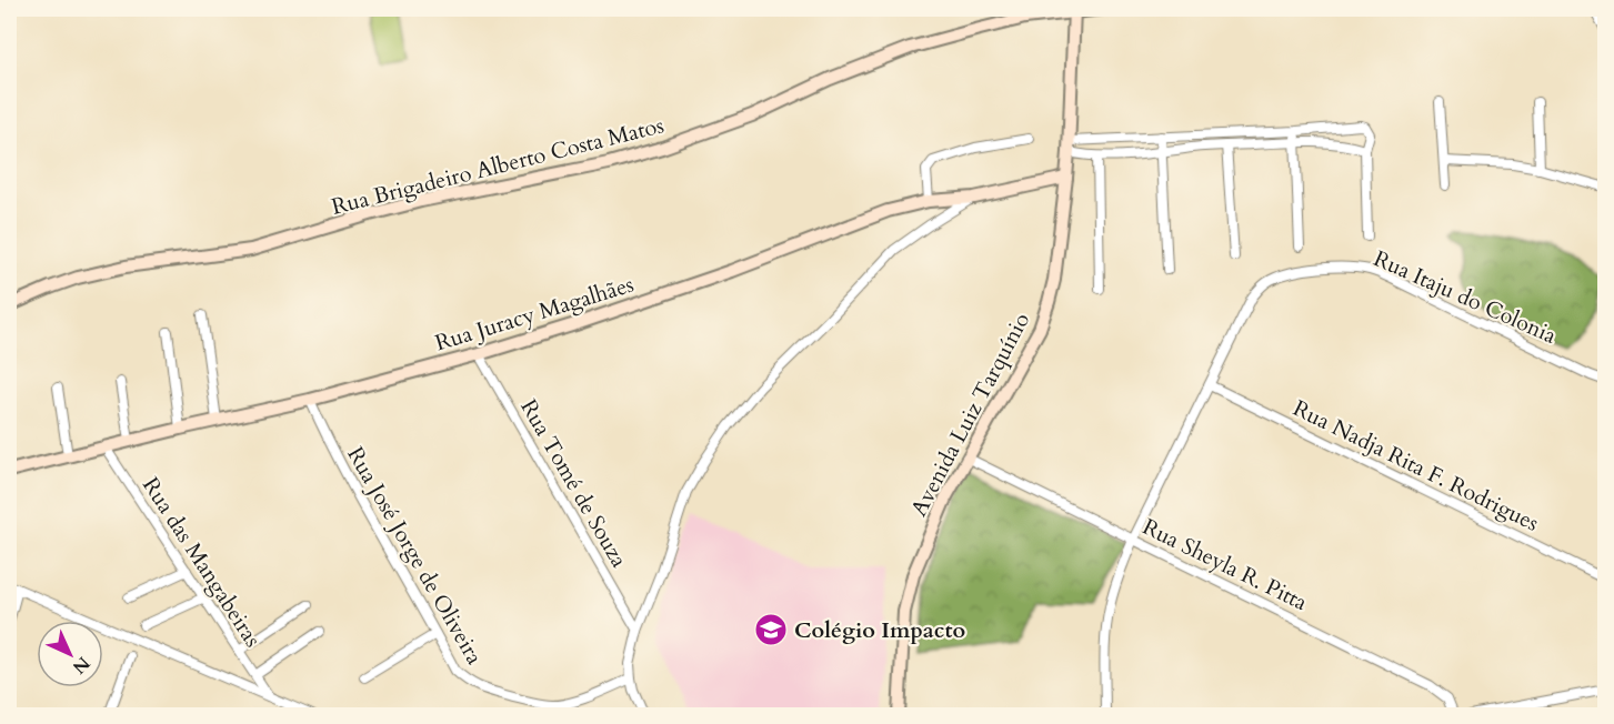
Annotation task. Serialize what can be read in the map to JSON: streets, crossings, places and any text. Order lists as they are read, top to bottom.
{
  "streets": {
    "street": [
      "Rua Brigadeiro Alberto Costa Matos",
      "Rua Itaju do Colonia",
      "Rua Juracy Magalhães",
      "Avenida Luiz Tarquínio",
      "Rua Nadja Rita F. Rodrigues",
      "Rua Tomé de Souza",
      "Rua José Jorge de Oliveira",
      "Rua das Mangabeiras",
      "Rua Sheyla R. Pitta"
    ]
  },
  "crossings": [
    ["Rua Brigadeiro Alberto Costa Matos", "Avenida Luiz Tarquínio"],
    ["Rua Itaju do Colonia", "Rua Nadja Rita F. Rodrigues"],
    ["Rua Itaju do Colonia", "Rua Sheyla R. Pitta"],
    ["Rua Juracy Magalhães", "Avenida Luiz Tarquínio"],
    ["Rua Juracy Magalhães", "Rua Tomé de Souza"],
    ["Rua Juracy Magalhães", "Rua José Jorge de Oliveira"],
    ["Rua Juracy Magalhães", "Rua das Mangabeiras"],
    ["Avenida Luiz Tarquínio", "Rua Sheyla R. Pitta"]
  ],
  "places": {
    "school or university": ["Colégio Impacto"]
  },
  "north": "bottom right"
}
